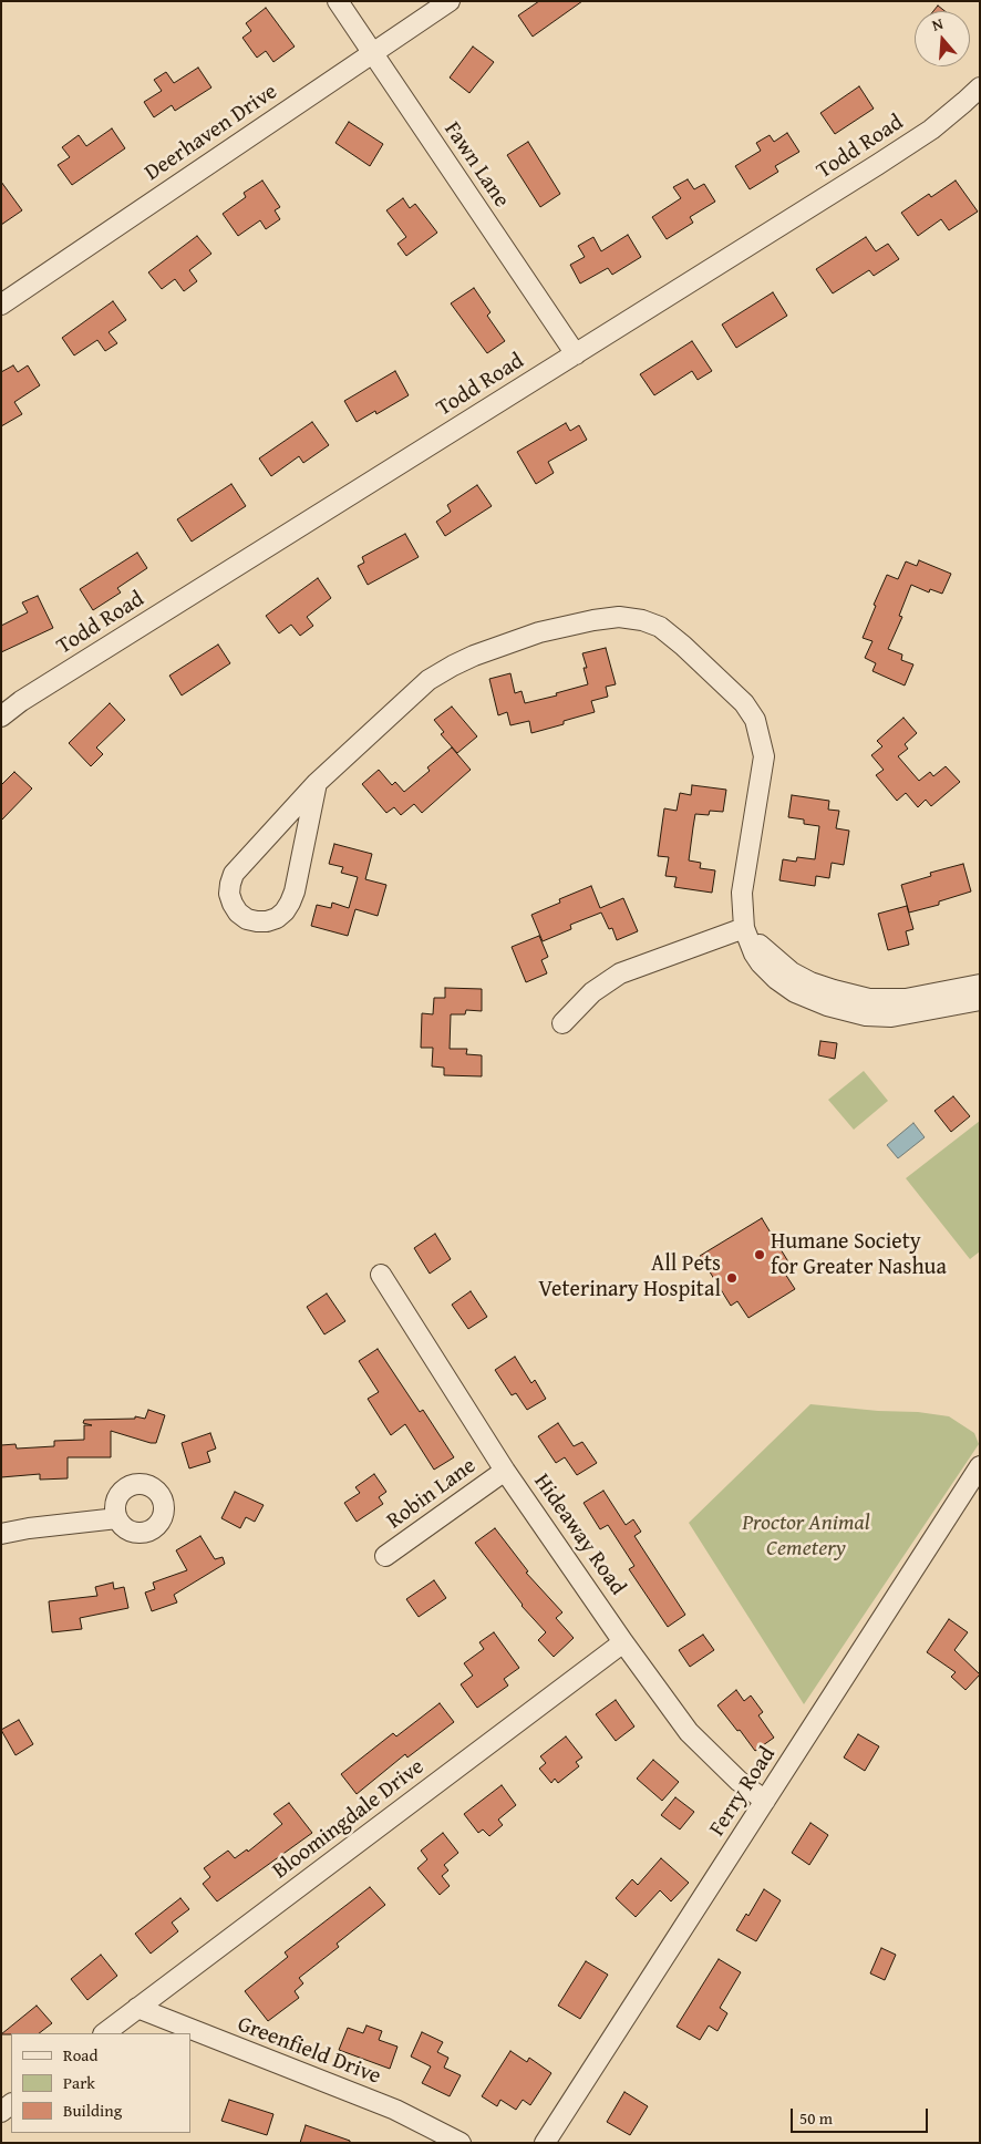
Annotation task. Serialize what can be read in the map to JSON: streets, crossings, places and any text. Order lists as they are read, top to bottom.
{
  "streets": {
    "street": [
      "Deerhaven Drive",
      "Todd Road",
      "Fawn Lane",
      "Robin Lane",
      "Hideaway Road",
      "Ferry Road",
      "Bloomingdale Drive",
      "Greenfield Drive"
    ]
  },
  "crossings": [
    ["Deerhaven Drive", "Fawn Lane"],
    ["Todd Road", "Fawn Lane"],
    ["Robin Lane", "Hideaway Road"],
    ["Hideaway Road", "Ferry Road"],
    ["Hideaway Road", "Bloomingdale Drive"],
    ["Bloomingdale Drive", "Greenfield Drive"]
  ],
  "parks": ["Proctor Animal Cemetery"],
  "places": ["Humane Society for Greater Nashua", "All Pets Veterinary Hospital"],
  "legend": ["Road", "Park", "Building"],
  "scale_bar": "50 m",
  "north": "top"
}
